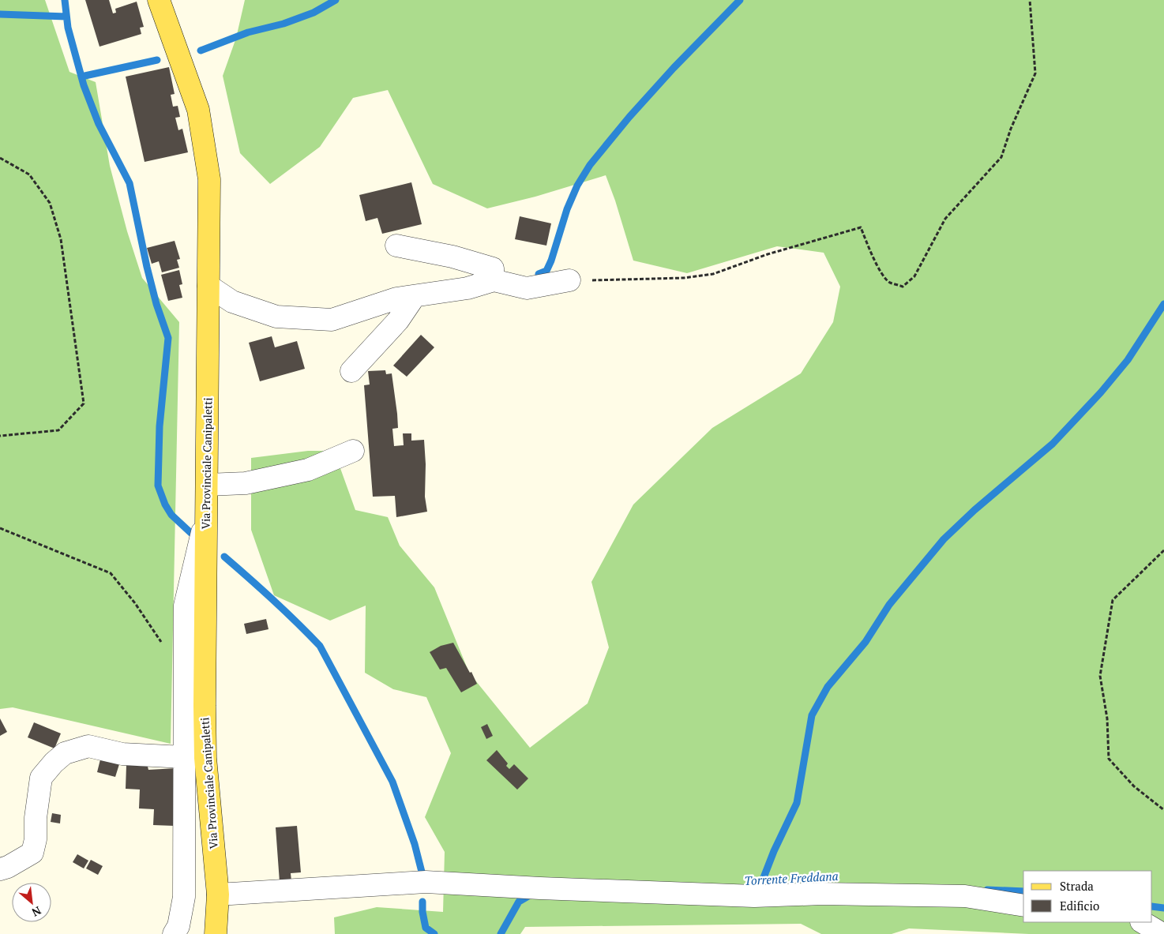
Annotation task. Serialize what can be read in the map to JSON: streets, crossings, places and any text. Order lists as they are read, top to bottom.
{
  "streets": {
    "main road": ["Via Provinciale Canipaletti"]
  },
  "water": ["Torrente Freddana"],
  "legend": ["Strada", "Edificio"],
  "north": "bottom right"
}
